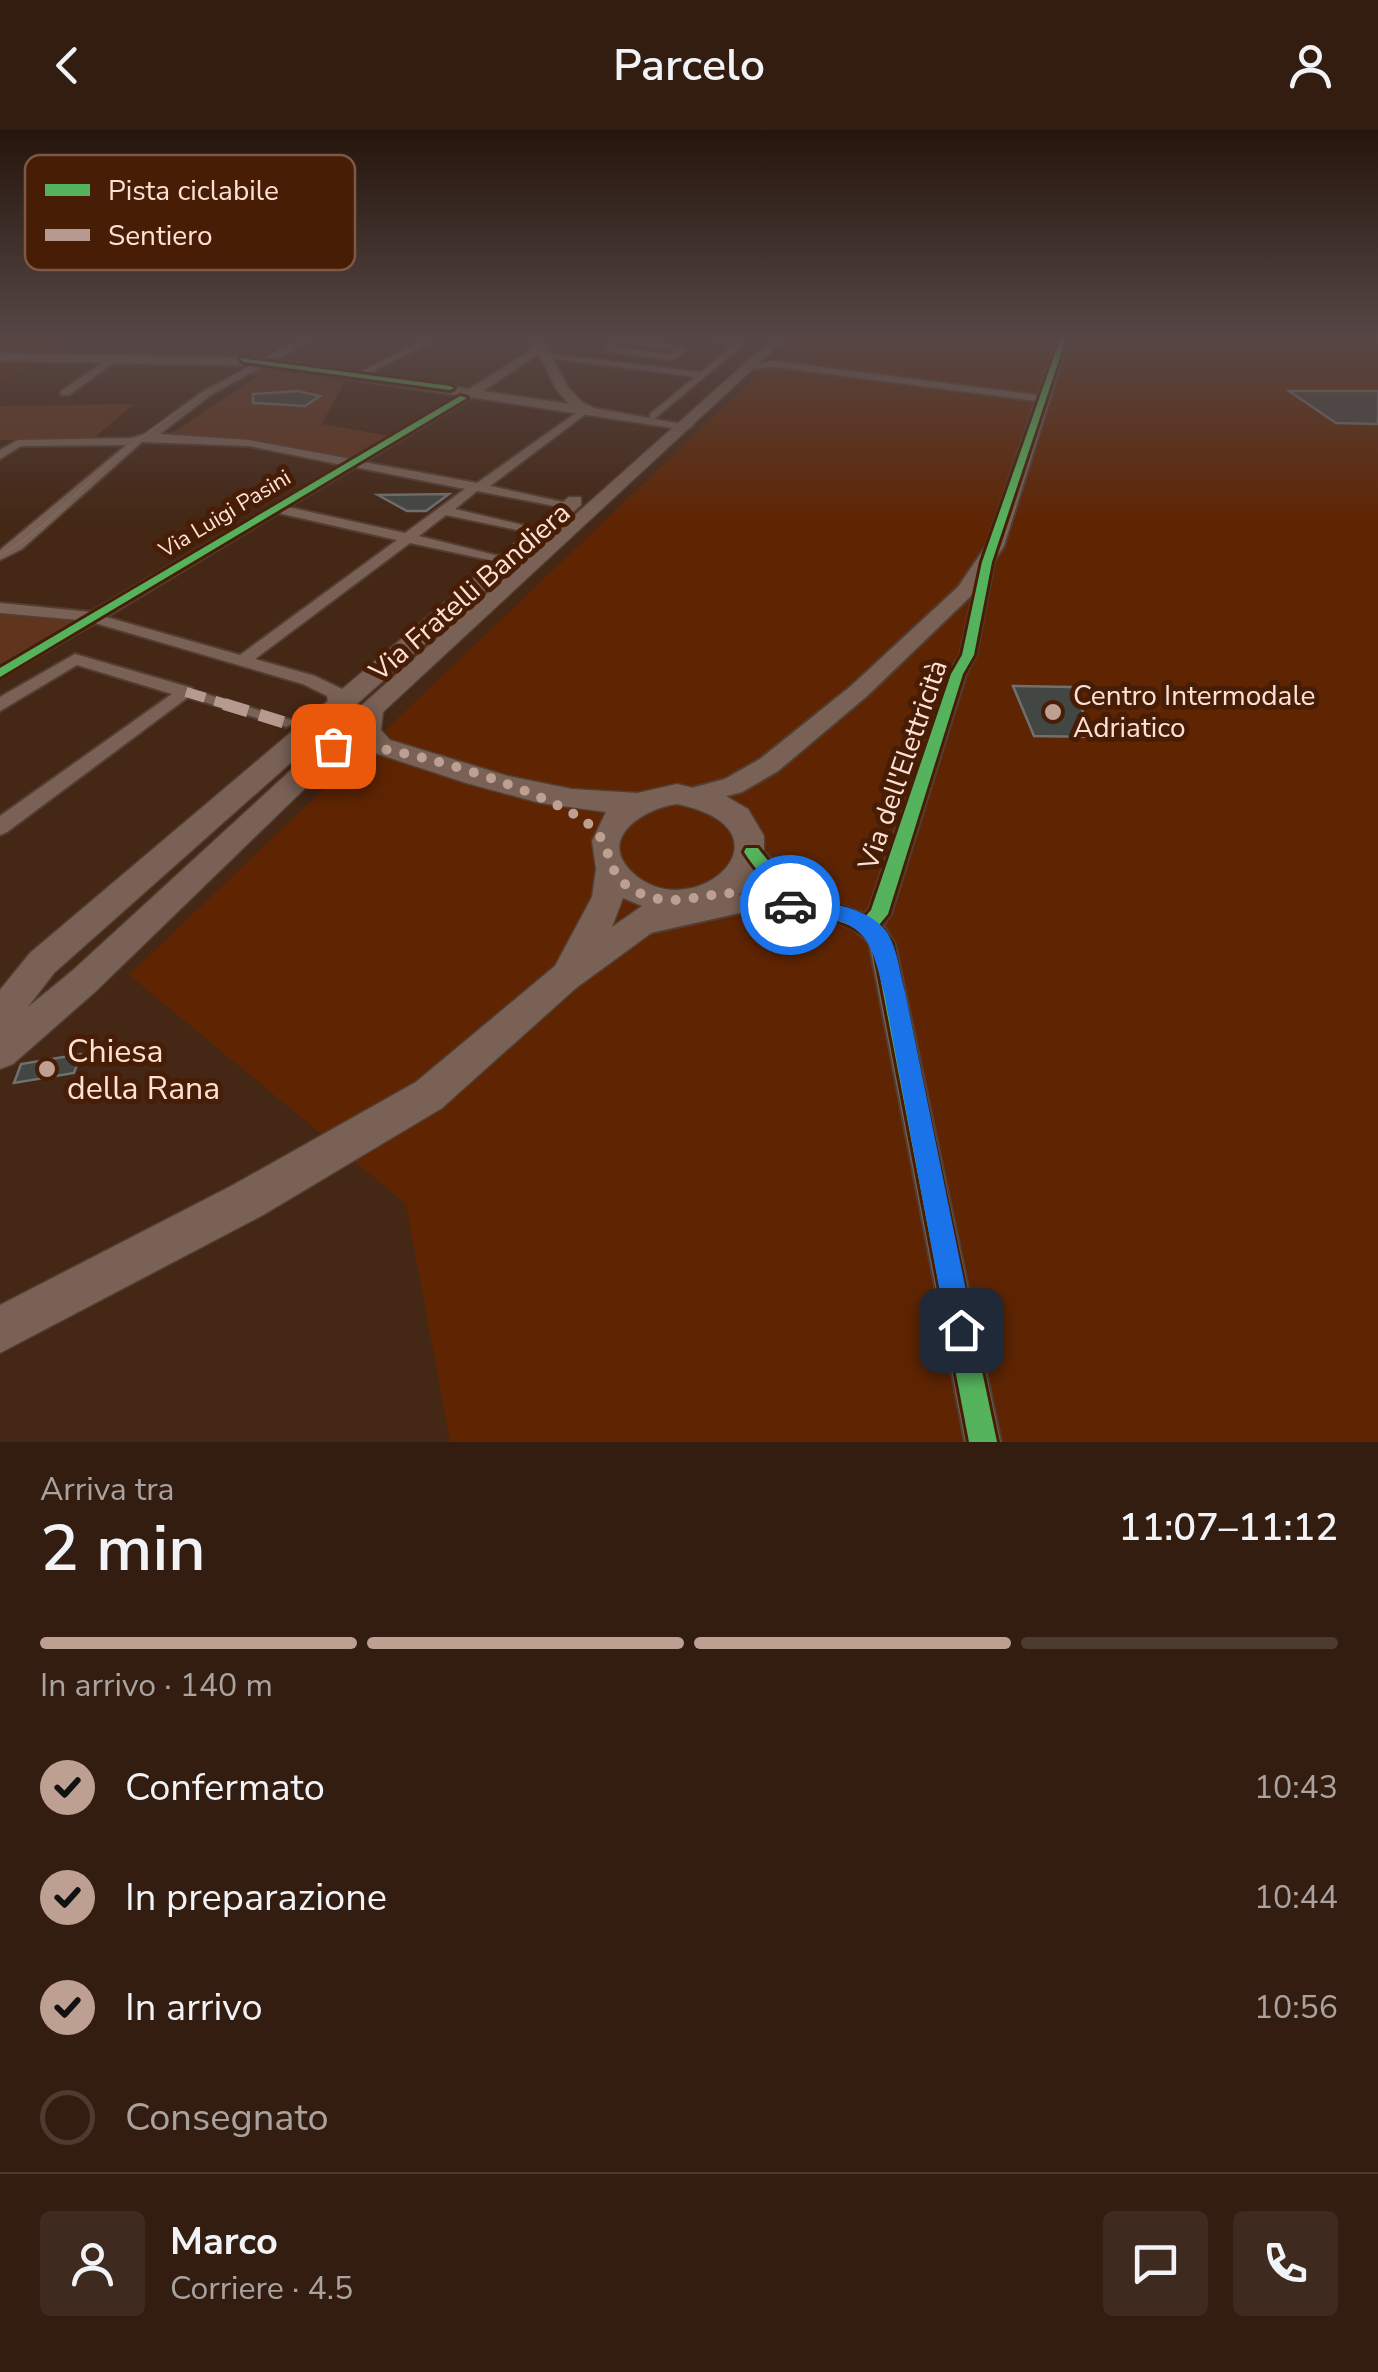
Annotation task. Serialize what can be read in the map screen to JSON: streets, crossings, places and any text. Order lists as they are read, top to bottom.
{
  "streets": {
    "main road": ["Via Fratelli Bandiera"],
    "street": ["Via Luigi Pasini", "Via dell'Elettricità"]
  },
  "places": ["Centro Intermodale Adriatico", "Chiesa della Rana"],
  "legend": ["Pista ciclabile", "Sentiero"],
  "page": {
    "header": "Parcelo",
    "heading": ["2 min", "Arriva tra", "11:07–11:12"],
    "panel": ["Marco", "Corriere · 4.5"],
    "bar": "In arrivo · 140 m",
    "list": [
      ["Confermato", "10:43"],
      ["In preparazione", "10:44"],
      ["In arrivo", "10:56"],
      "Consegnato"
    ]
  }
}
